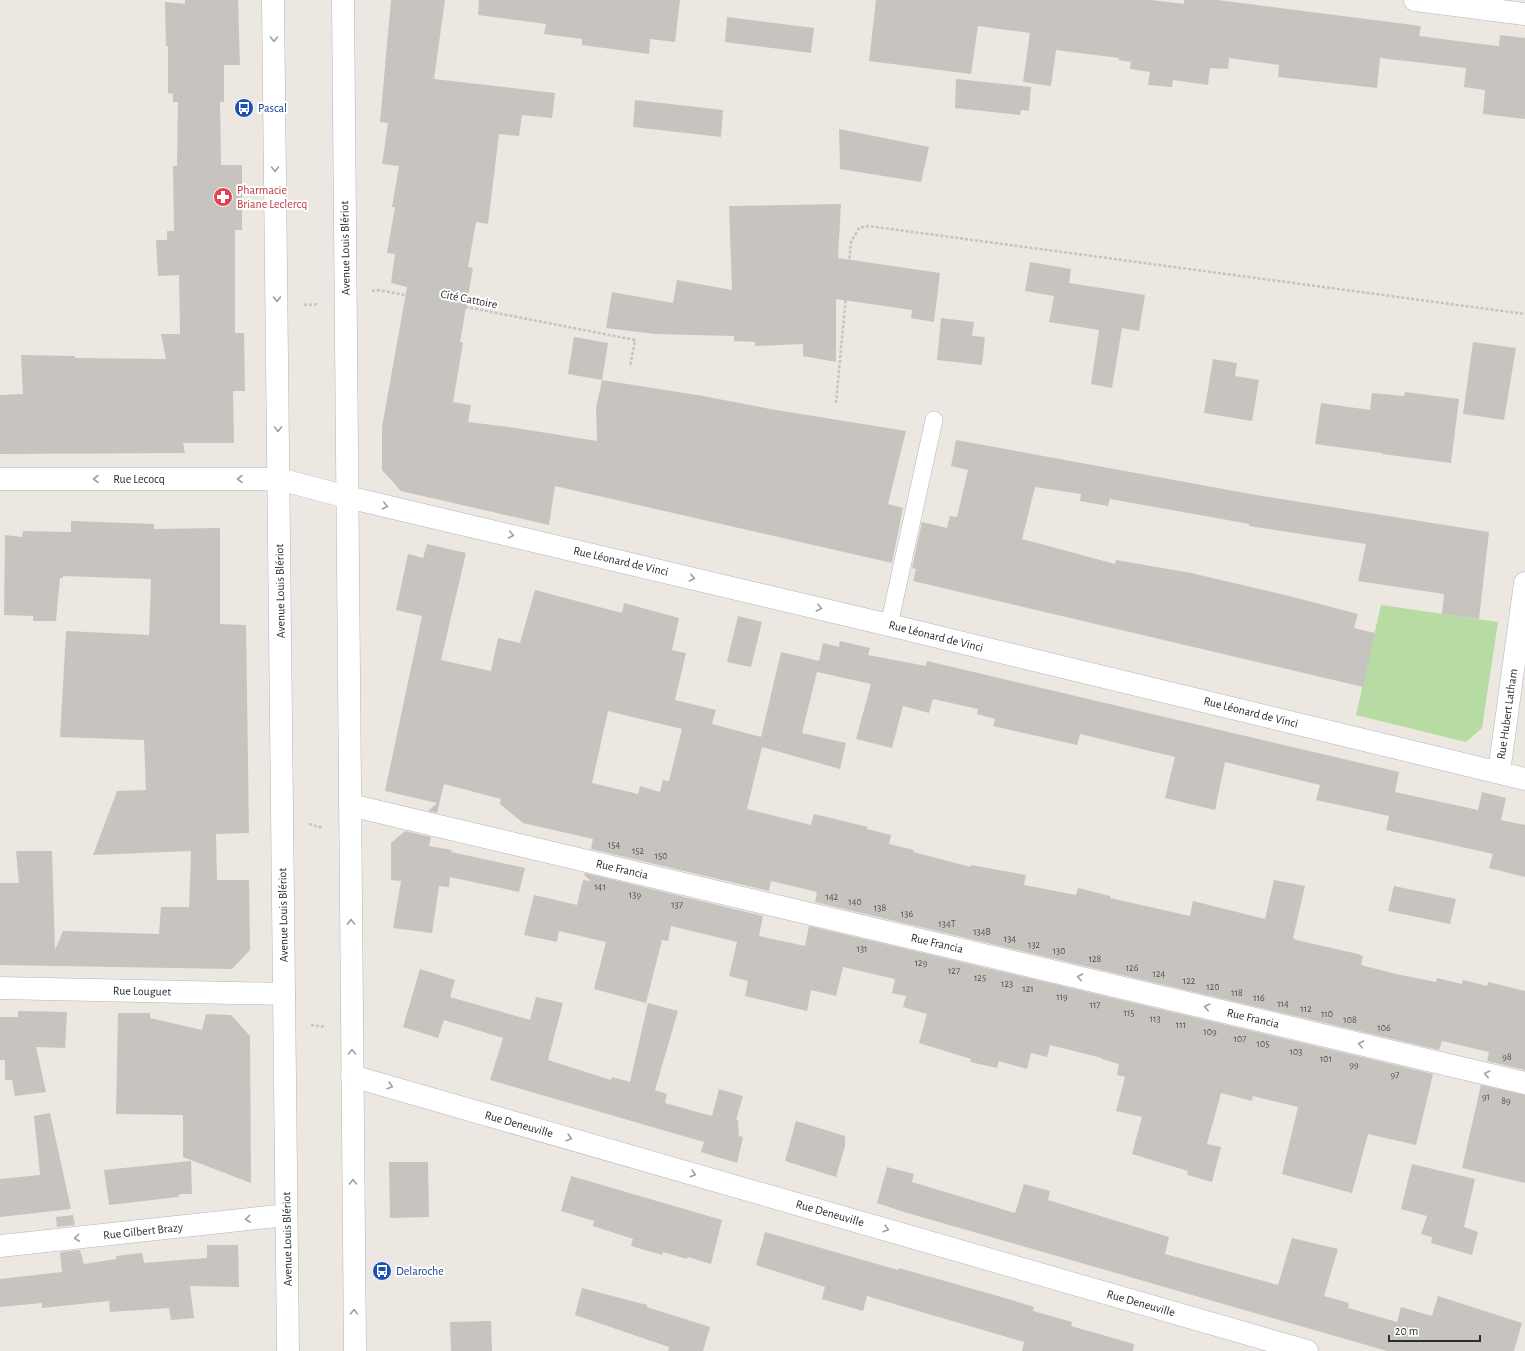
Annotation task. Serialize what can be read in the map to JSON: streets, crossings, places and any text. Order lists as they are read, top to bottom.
{
  "streets": {
    "street": [
      "Avenue Louis Blériot",
      "Rue Lecocq",
      "Rue Léonard de Vinci",
      "Rue Hubert Latham",
      "Rue Francia",
      "Rue Louguet",
      "Rue Deneuville",
      "Rue Gilbert Brazy"
    ],
    "path": ["Cité Cattoire"]
  },
  "crossings": [
    ["Avenue Louis Blériot", "Cité Cattoire"],
    ["Avenue Louis Blériot", "Rue Lecocq"],
    ["Avenue Louis Blériot", "Rue Léonard de Vinci"],
    ["Avenue Louis Blériot", "Rue Francia"],
    ["Avenue Louis Blériot", "Rue Louguet"],
    ["Avenue Louis Blériot", "Rue Deneuville"],
    ["Avenue Louis Blériot", "Rue Gilbert Brazy"],
    ["Rue Léonard de Vinci", "Rue Hubert Latham"]
  ],
  "one_way": [
    "Rue Lecocq",
    "Rue Léonard de Vinci",
    "Rue Francia",
    "Rue Deneuville",
    "Rue Gilbert Brazy"
  ],
  "places": {
    "bus stop": ["Pascal", "Delaroche"],
    "pharmacy": ["Pharmacie Briane Leclercq"]
  },
  "house_numbers": [
    "154",
    "152",
    "150",
    "141",
    "139",
    "142",
    "140",
    "137",
    "138",
    "136",
    "134T",
    "134B",
    "134",
    "132",
    "131",
    "130",
    "128",
    "129",
    "126",
    "127",
    "124",
    "125",
    "122",
    "123",
    "120",
    "121",
    "118",
    "119",
    "116",
    "114",
    "117",
    "112",
    "115",
    "110",
    "113",
    "108",
    "111",
    "106",
    "109",
    "107",
    "105",
    "103",
    "98",
    "101",
    "99",
    "97",
    "91",
    "89"
  ],
  "scale_bar": "20 m"
}
